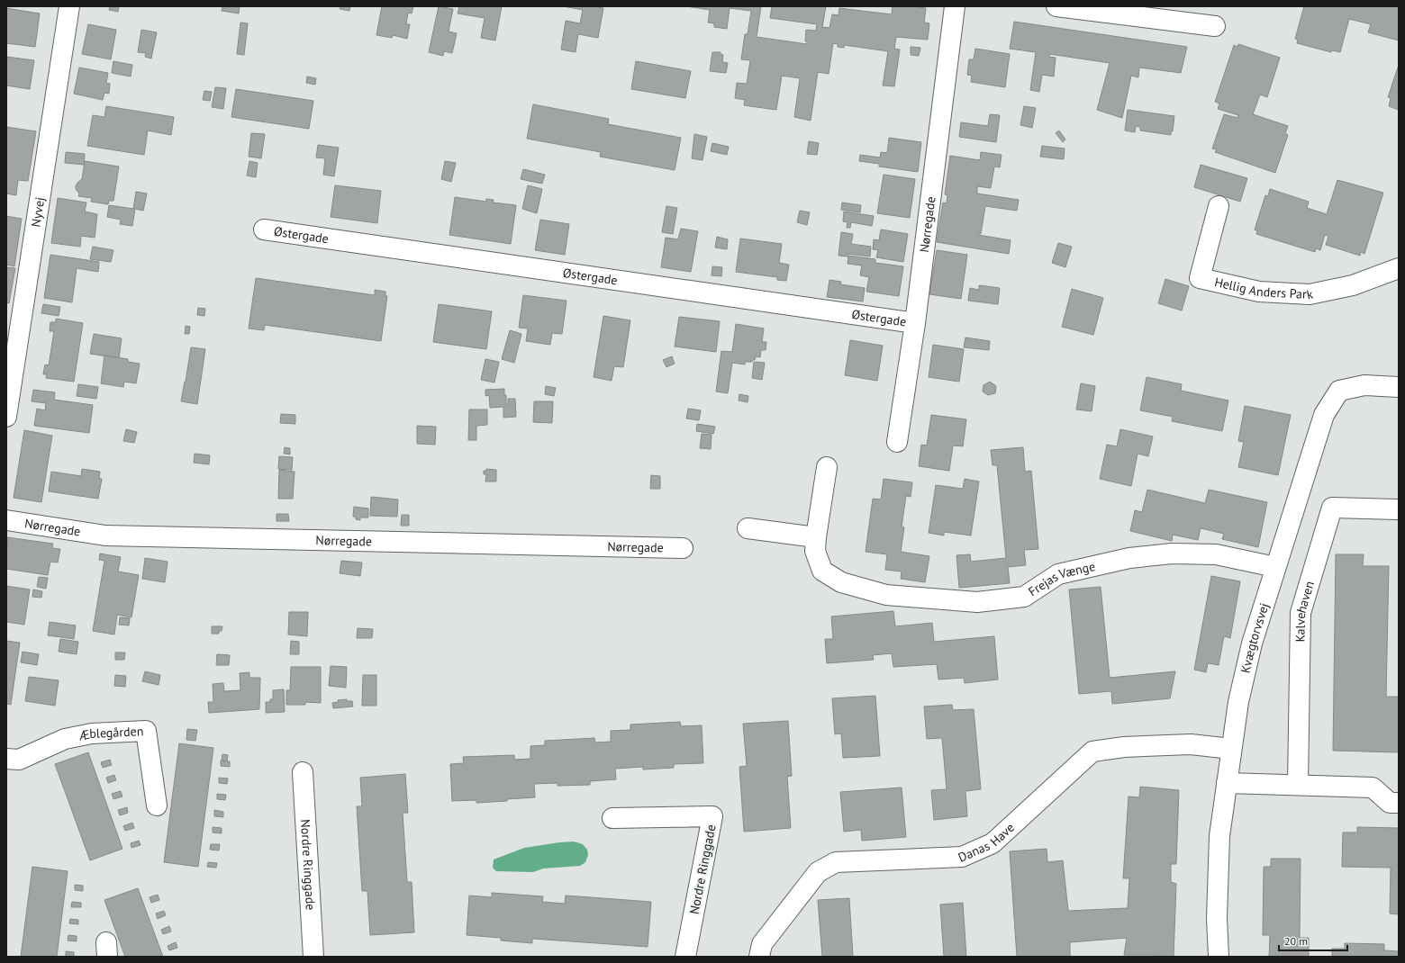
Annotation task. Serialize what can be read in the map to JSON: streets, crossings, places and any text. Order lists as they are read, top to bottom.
{
  "streets": {
    "street": [
      "Nyvej",
      "Nørregade",
      "Østergade",
      "Hellig Anders Park",
      "Frejas Vænge",
      "Kalvehaven",
      "Kvægtorvsvej",
      "Æblegården",
      "Danas Have",
      "Nordre Ringgade"
    ]
  },
  "crossings": [
    ["Nørregade", "Østergade"],
    ["Frejas Vænge", "Kvægtorvsvej"],
    ["Kvægtorvsvej", "Danas Have"]
  ],
  "scale_bar": "20 m"
}
